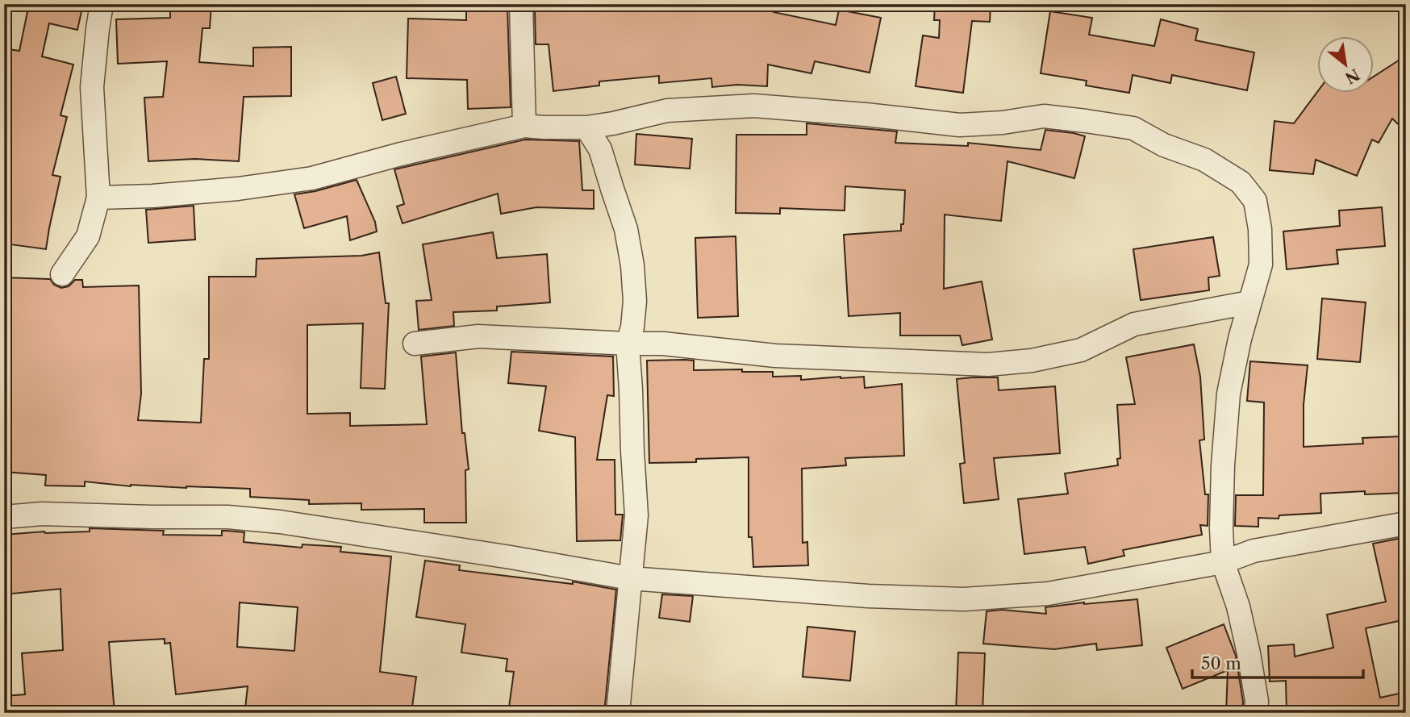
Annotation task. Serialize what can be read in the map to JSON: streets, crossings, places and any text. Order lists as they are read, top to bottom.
{
  "scale_bar": "50 m",
  "north": "bottom right"
}
